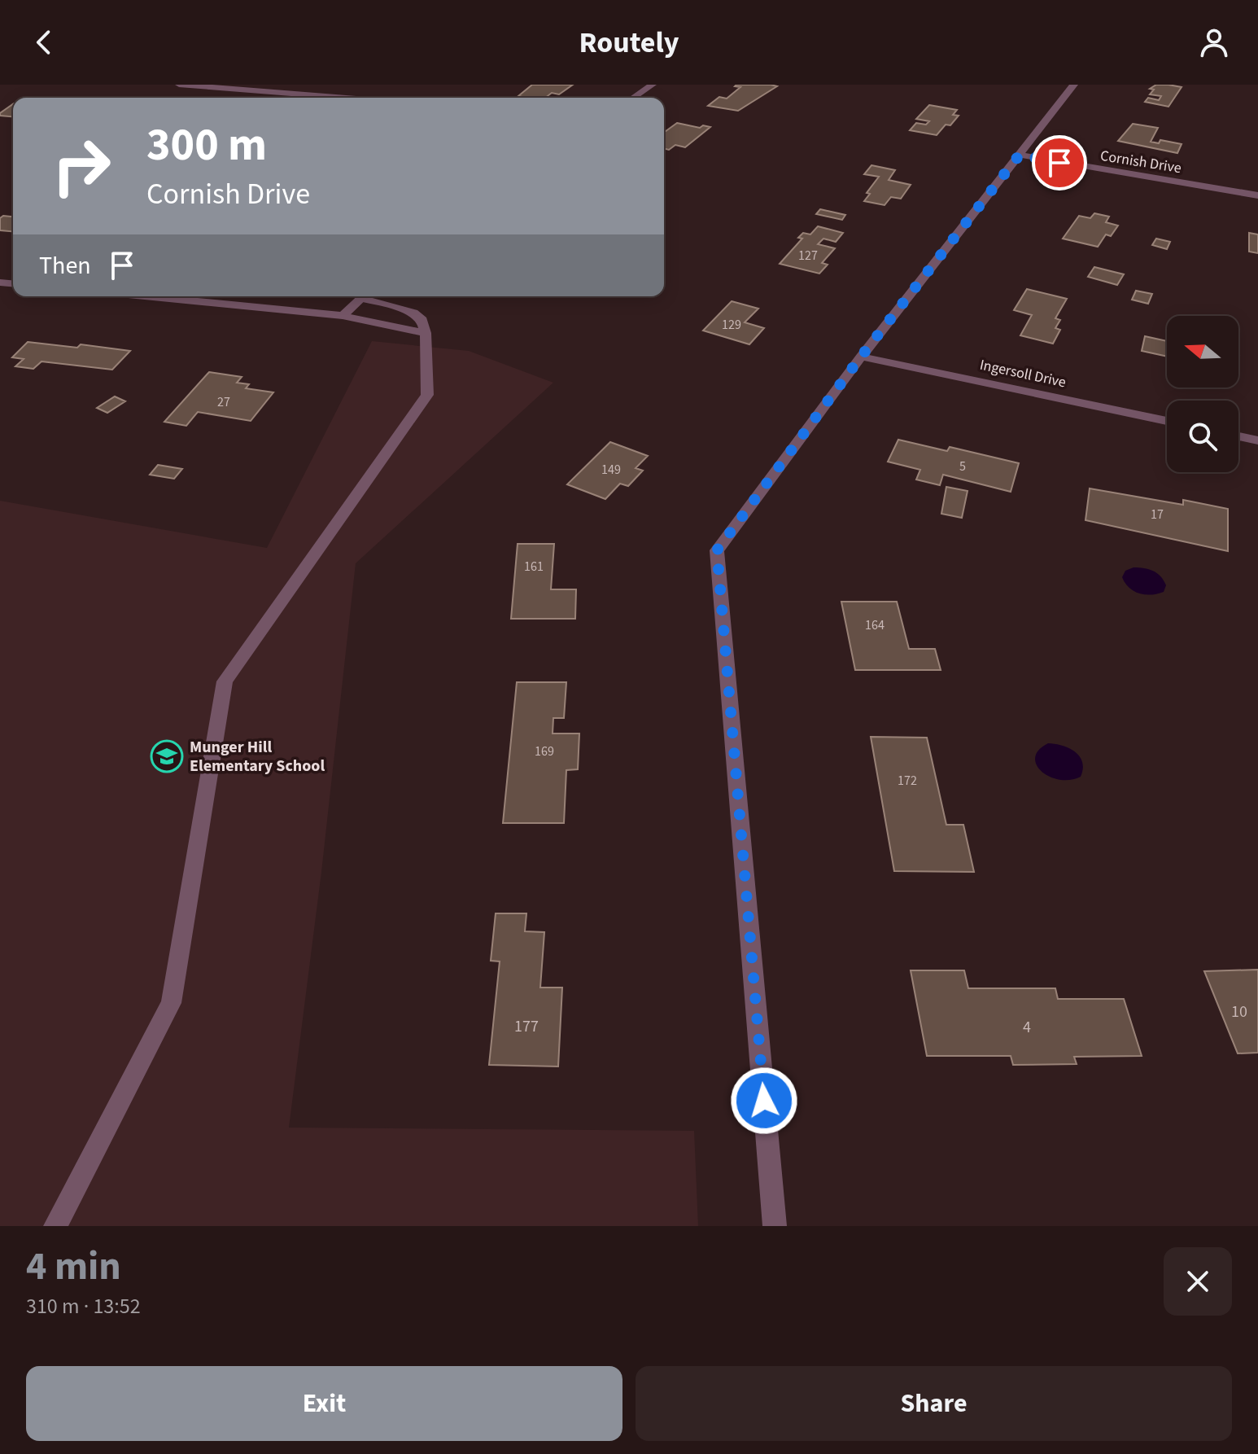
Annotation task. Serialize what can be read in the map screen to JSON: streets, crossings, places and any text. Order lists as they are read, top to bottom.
{
  "streets": {
    "street": ["Cornish Drive", "Ingersoll Drive"]
  },
  "places": {
    "school or university": ["Munger Hill Elementary School"]
  },
  "house_numbers": [
    "127",
    "129",
    "27",
    "5",
    "149",
    "17",
    "161",
    "164",
    "169",
    "172",
    "10",
    "177",
    "4"
  ],
  "north": "left",
  "page": {
    "header": "Routely",
    "turn": ["300 m", "Cornish Drive"],
    "then": "Then",
    "heading": ["4 min", "310 m · 13:52"],
    "buttons": ["Exit", "Share"]
  }
}
